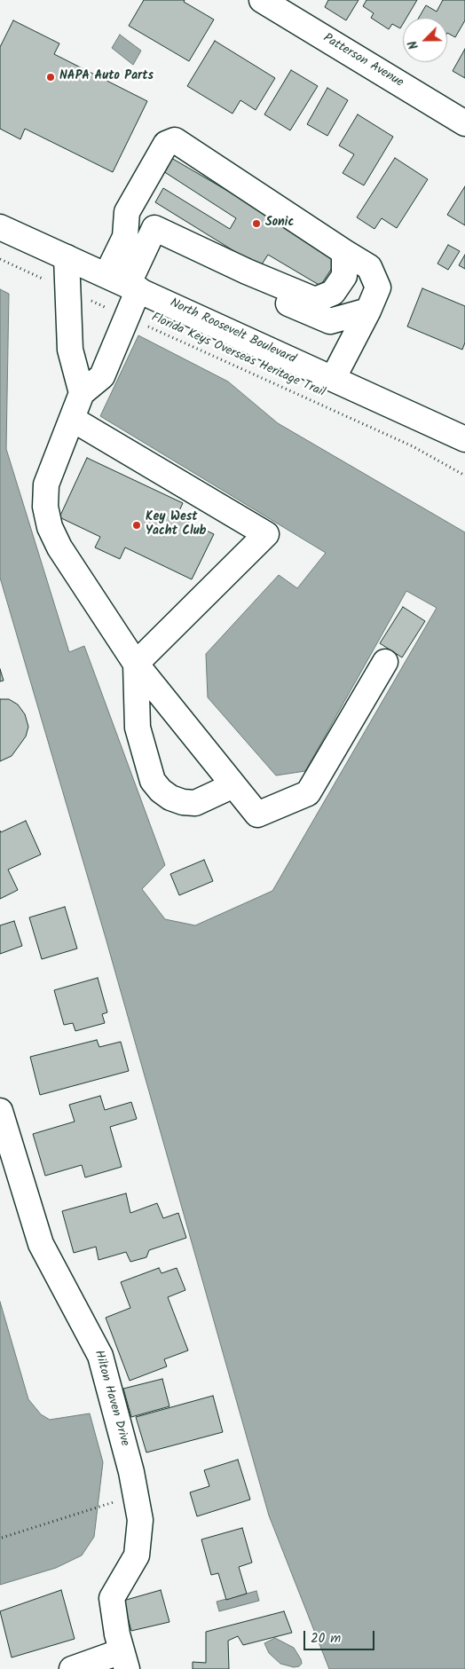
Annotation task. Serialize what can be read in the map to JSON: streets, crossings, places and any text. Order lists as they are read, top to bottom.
{
  "streets": {
    "street": ["Patterson Avenue", "North Roosevelt Boulevard", "Hilton Haven Drive"],
    "path": ["Florida Keys Overseas Heritage Trail"]
  },
  "places": ["NAPA Auto Parts", "Sonic", "Key West Yacht Club"],
  "scale_bar": "20 m",
  "north": "bottom left"
}
